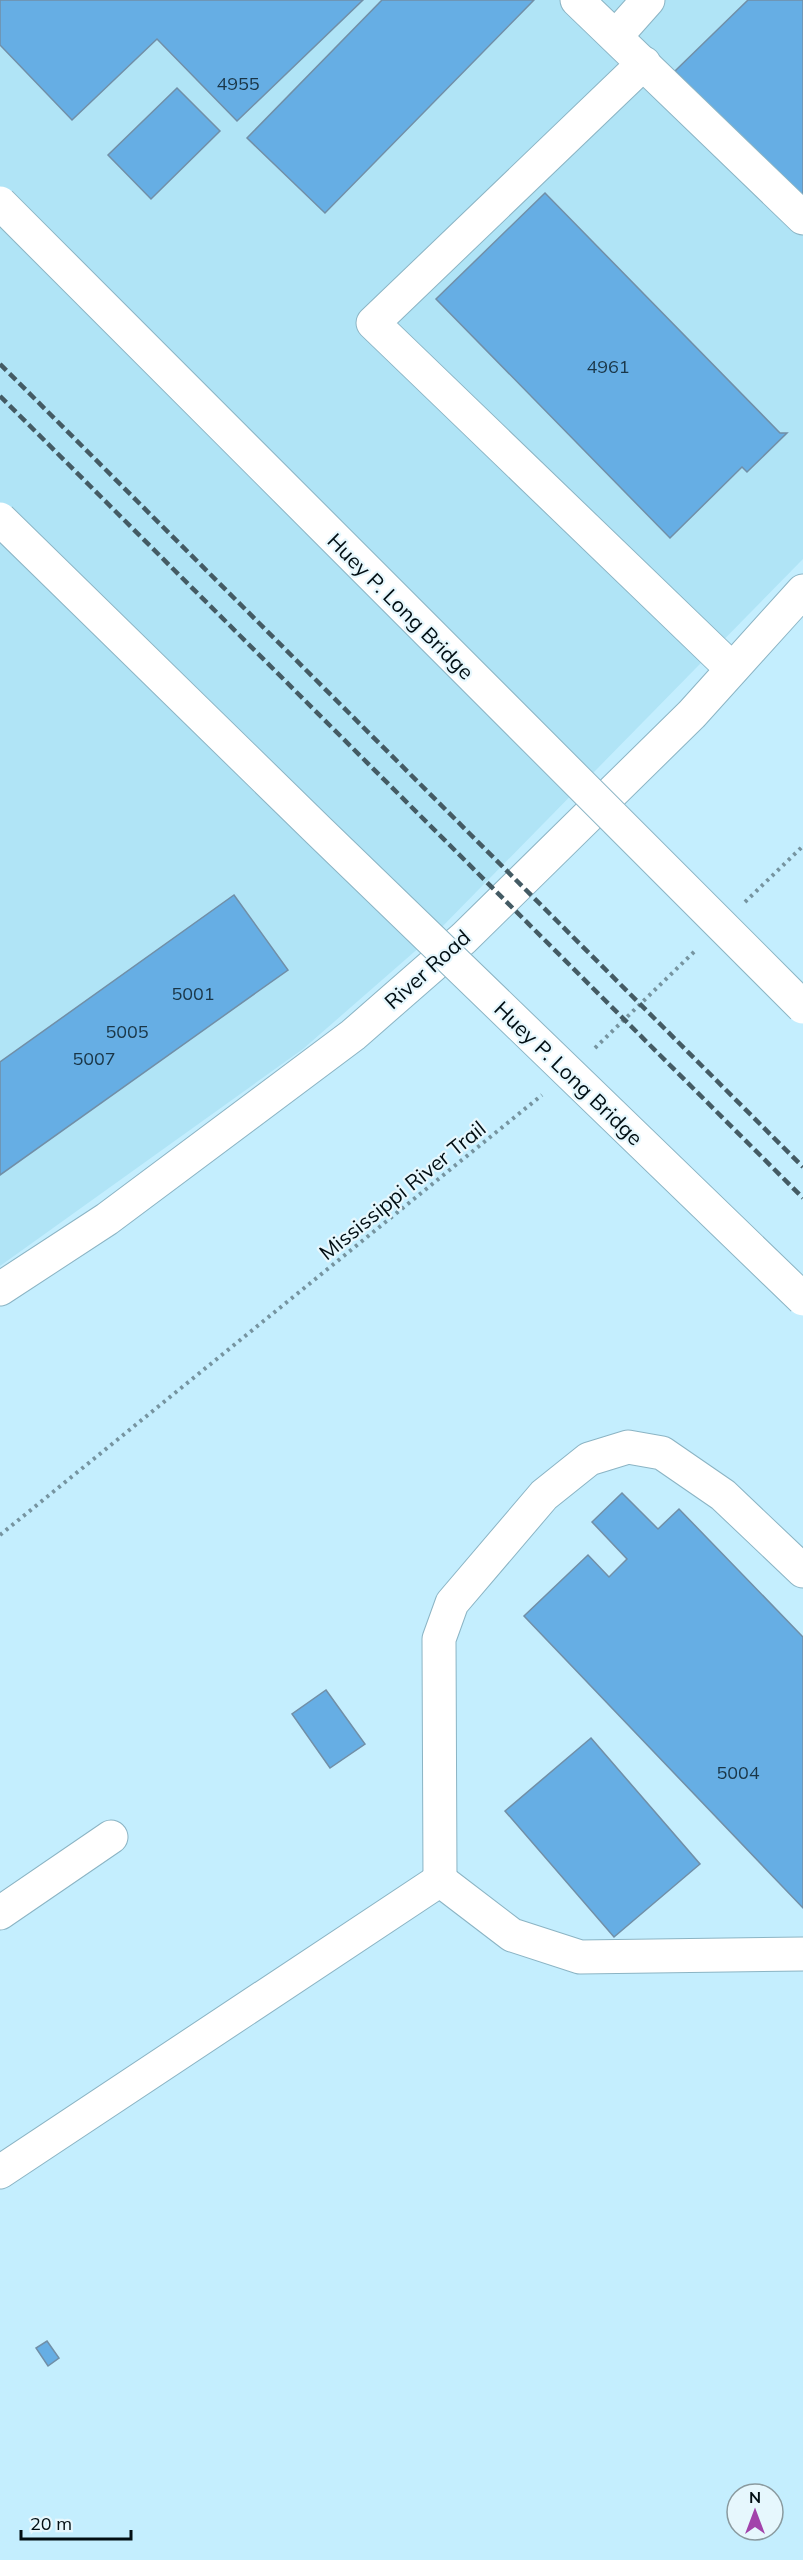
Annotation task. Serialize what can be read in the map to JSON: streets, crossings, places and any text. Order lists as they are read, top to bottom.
{
  "streets": {
    "main road": ["Huey P. Long Bridge", "River Road"],
    "path": ["Mississippi River Trail"]
  },
  "house_numbers": [
    "4955",
    "4961",
    "5001",
    "5005",
    "5007",
    "5004"
  ],
  "scale_bar": "20 m",
  "north": "top"
}
